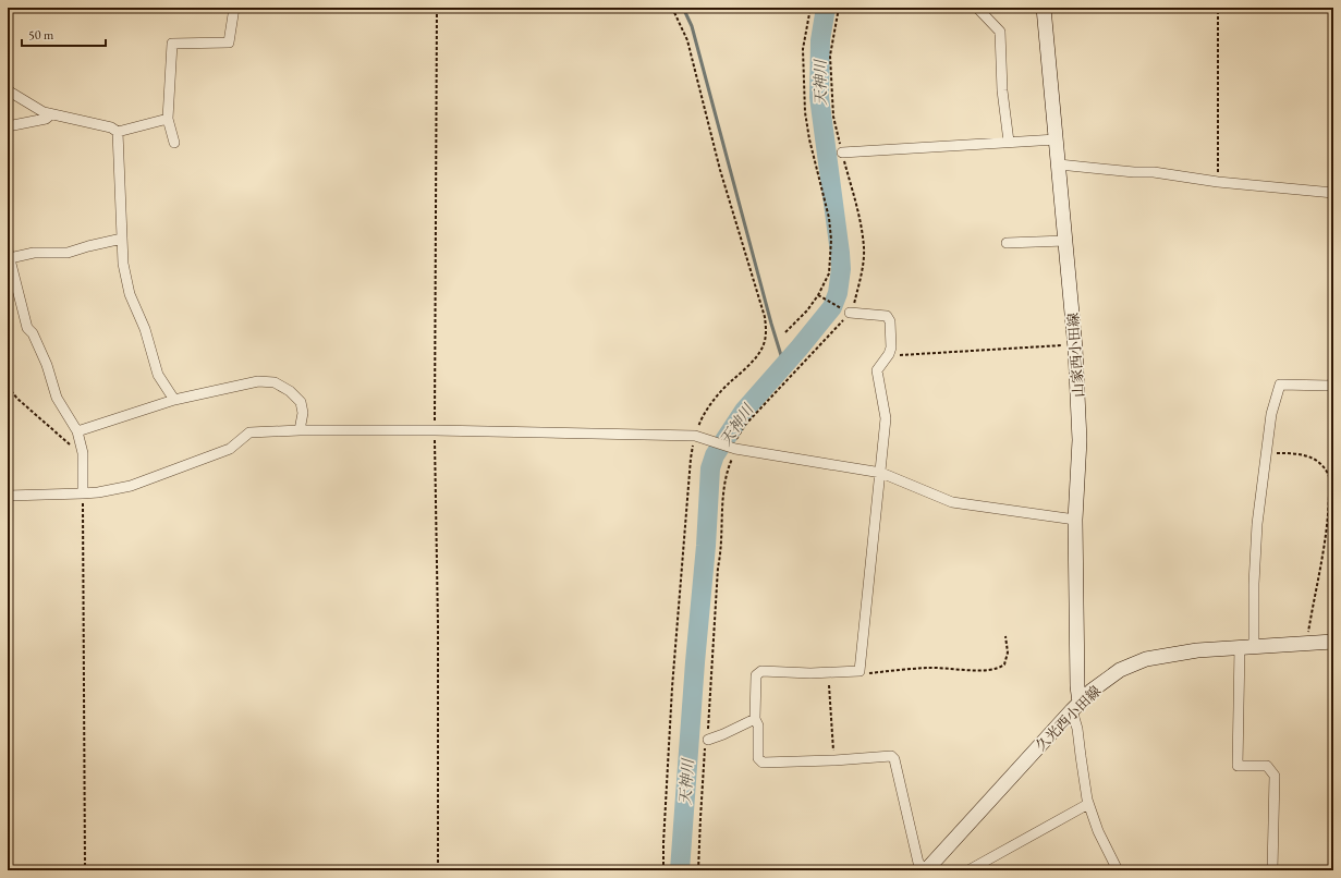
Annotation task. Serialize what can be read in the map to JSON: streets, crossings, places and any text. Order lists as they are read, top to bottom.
{
  "streets": {
    "main road": ["山家西小田線", "久光西小田線"]
  },
  "crossings": [
    ["山家西小田線", "久光西小田線"]
  ],
  "water": ["天神川"],
  "scale_bar": "50 m"
}
